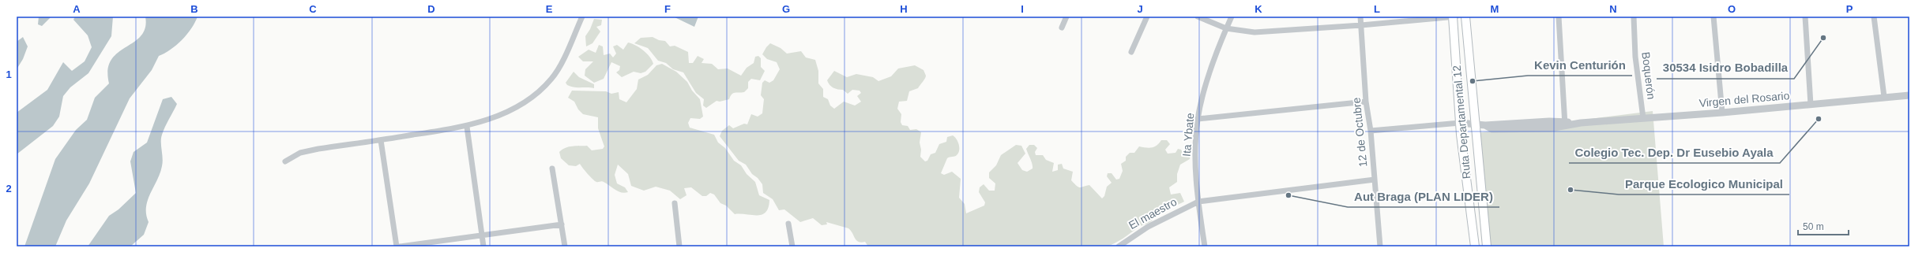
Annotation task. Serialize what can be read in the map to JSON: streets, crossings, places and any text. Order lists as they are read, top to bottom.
{
  "streets": {
    "main road": ["Ruta Departamental 12"],
    "street": [
      "Boquerón",
      "Virgen del Rosario",
      "12 de Octubre",
      "Ita Ybate",
      "El maestro"
    ]
  },
  "crossings": [
    ["Boquerón", "Virgen del Rosario"],
    ["Virgen del Rosario", "Ruta Departamental 12"],
    ["12 de Octubre", "El maestro"],
    ["Ita Ybate", "El maestro"]
  ],
  "places": [
    "30534 Isidro Bobadilla",
    "Kevin Centurión",
    "Colegio Tec. Dep. Dr Eusebio Ayala",
    "Parque Ecologico Municipal",
    "Aut Braga (PLAN LIDER)"
  ],
  "scale_bar": "50 m",
  "grid": {
    "columns": [
      "A",
      "B",
      "C",
      "D",
      "E",
      "F",
      "G",
      "H",
      "I",
      "J",
      "K",
      "L",
      "M",
      "N",
      "O",
      "P"
    ],
    "rows": ["1", "2"]
  }
}
